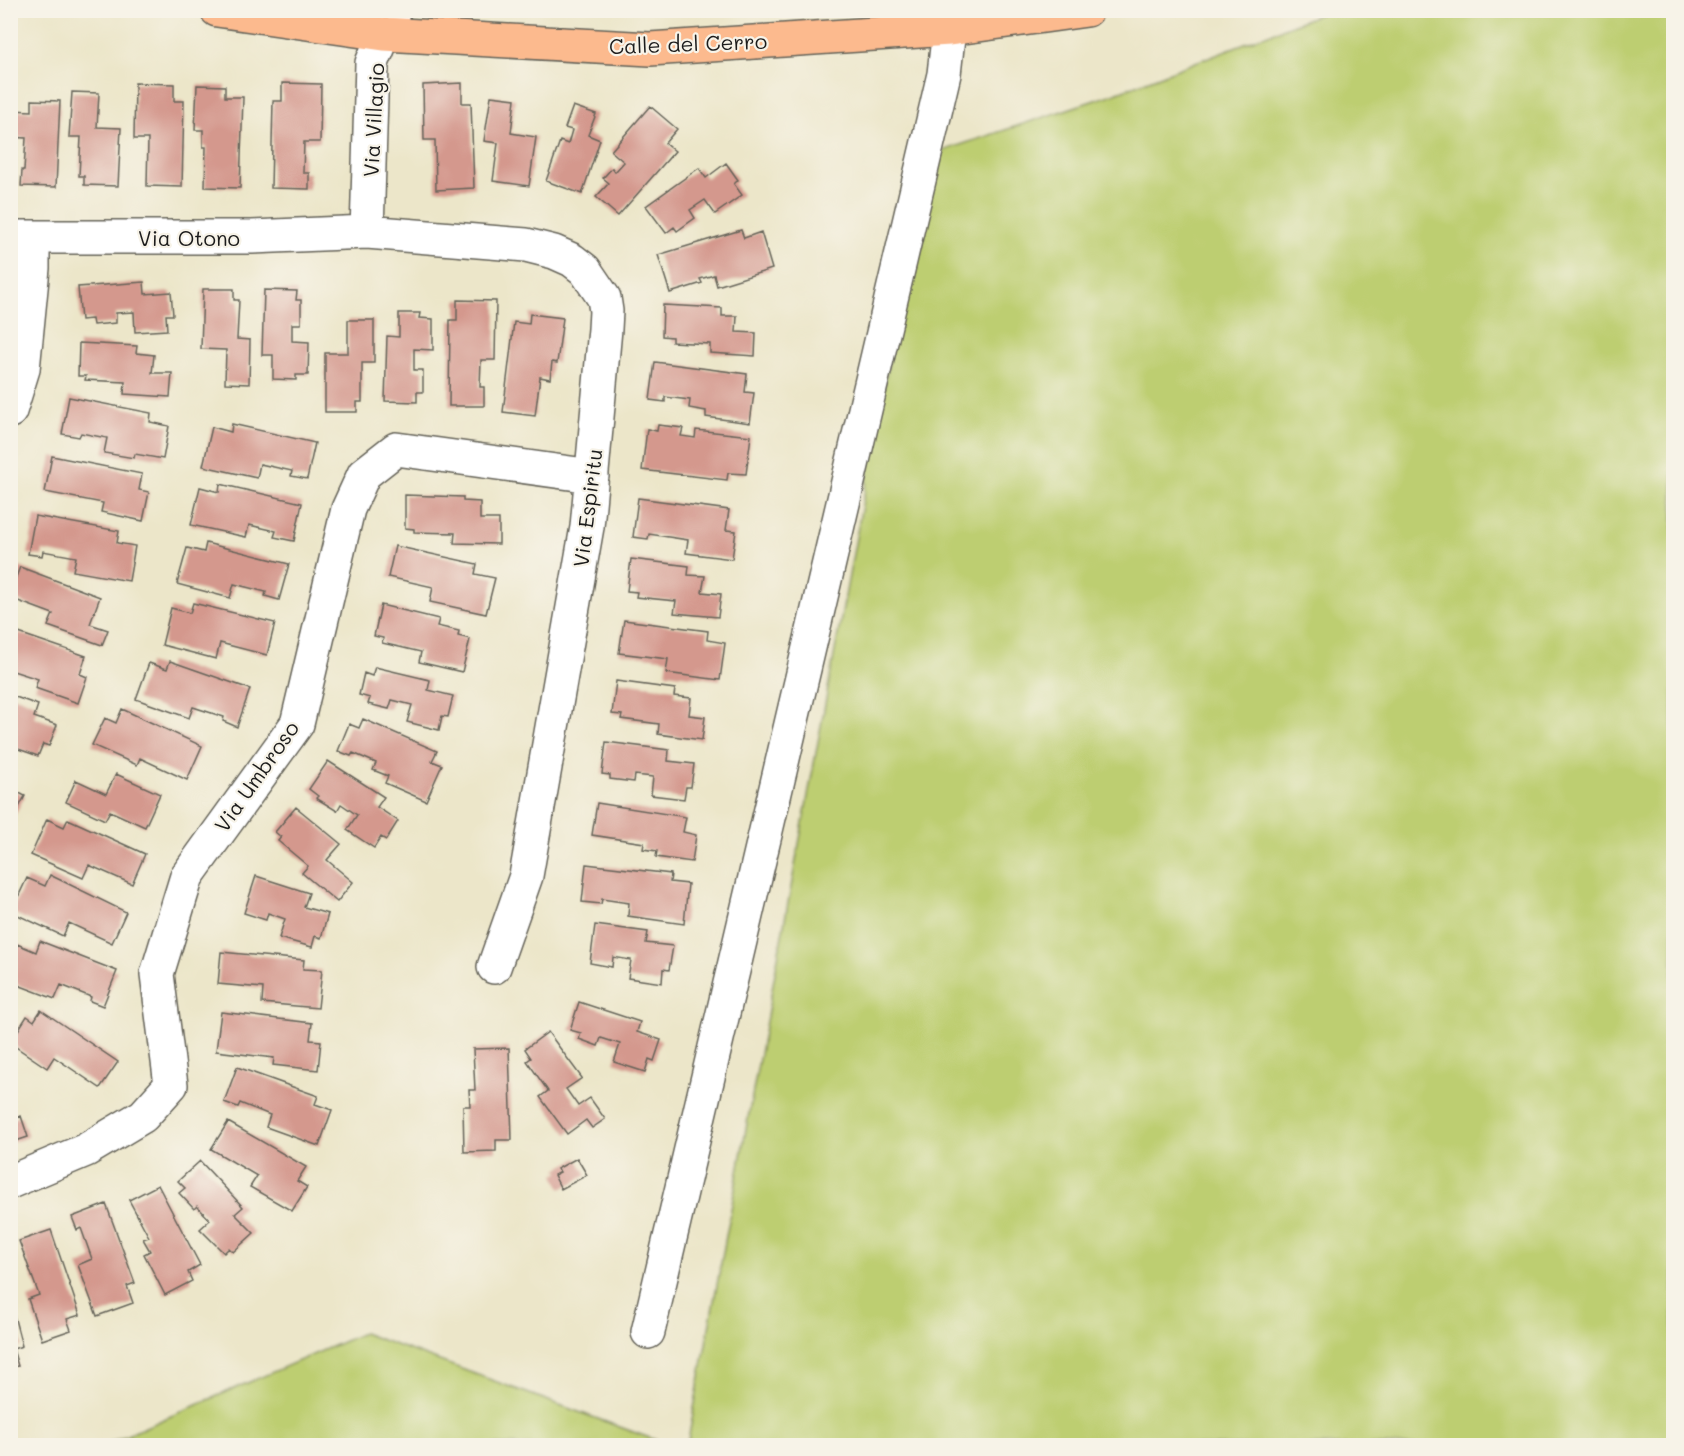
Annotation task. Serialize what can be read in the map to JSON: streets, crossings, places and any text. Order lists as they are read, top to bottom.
{
  "streets": {
    "main road": ["Calle del Cerro"],
    "street": [
      "Via Villagio",
      "Via Otono",
      "Via Espiritu",
      "Via Umbroso"
    ]
  },
  "crossings": [
    ["Calle del Cerro", "Via Villagio"],
    ["Via Villagio", "Via Otono"],
    ["Via Villagio", "Via Espiritu"],
    ["Via Otono", "Via Espiritu"],
    ["Via Espiritu", "Via Umbroso"]
  ]
}
